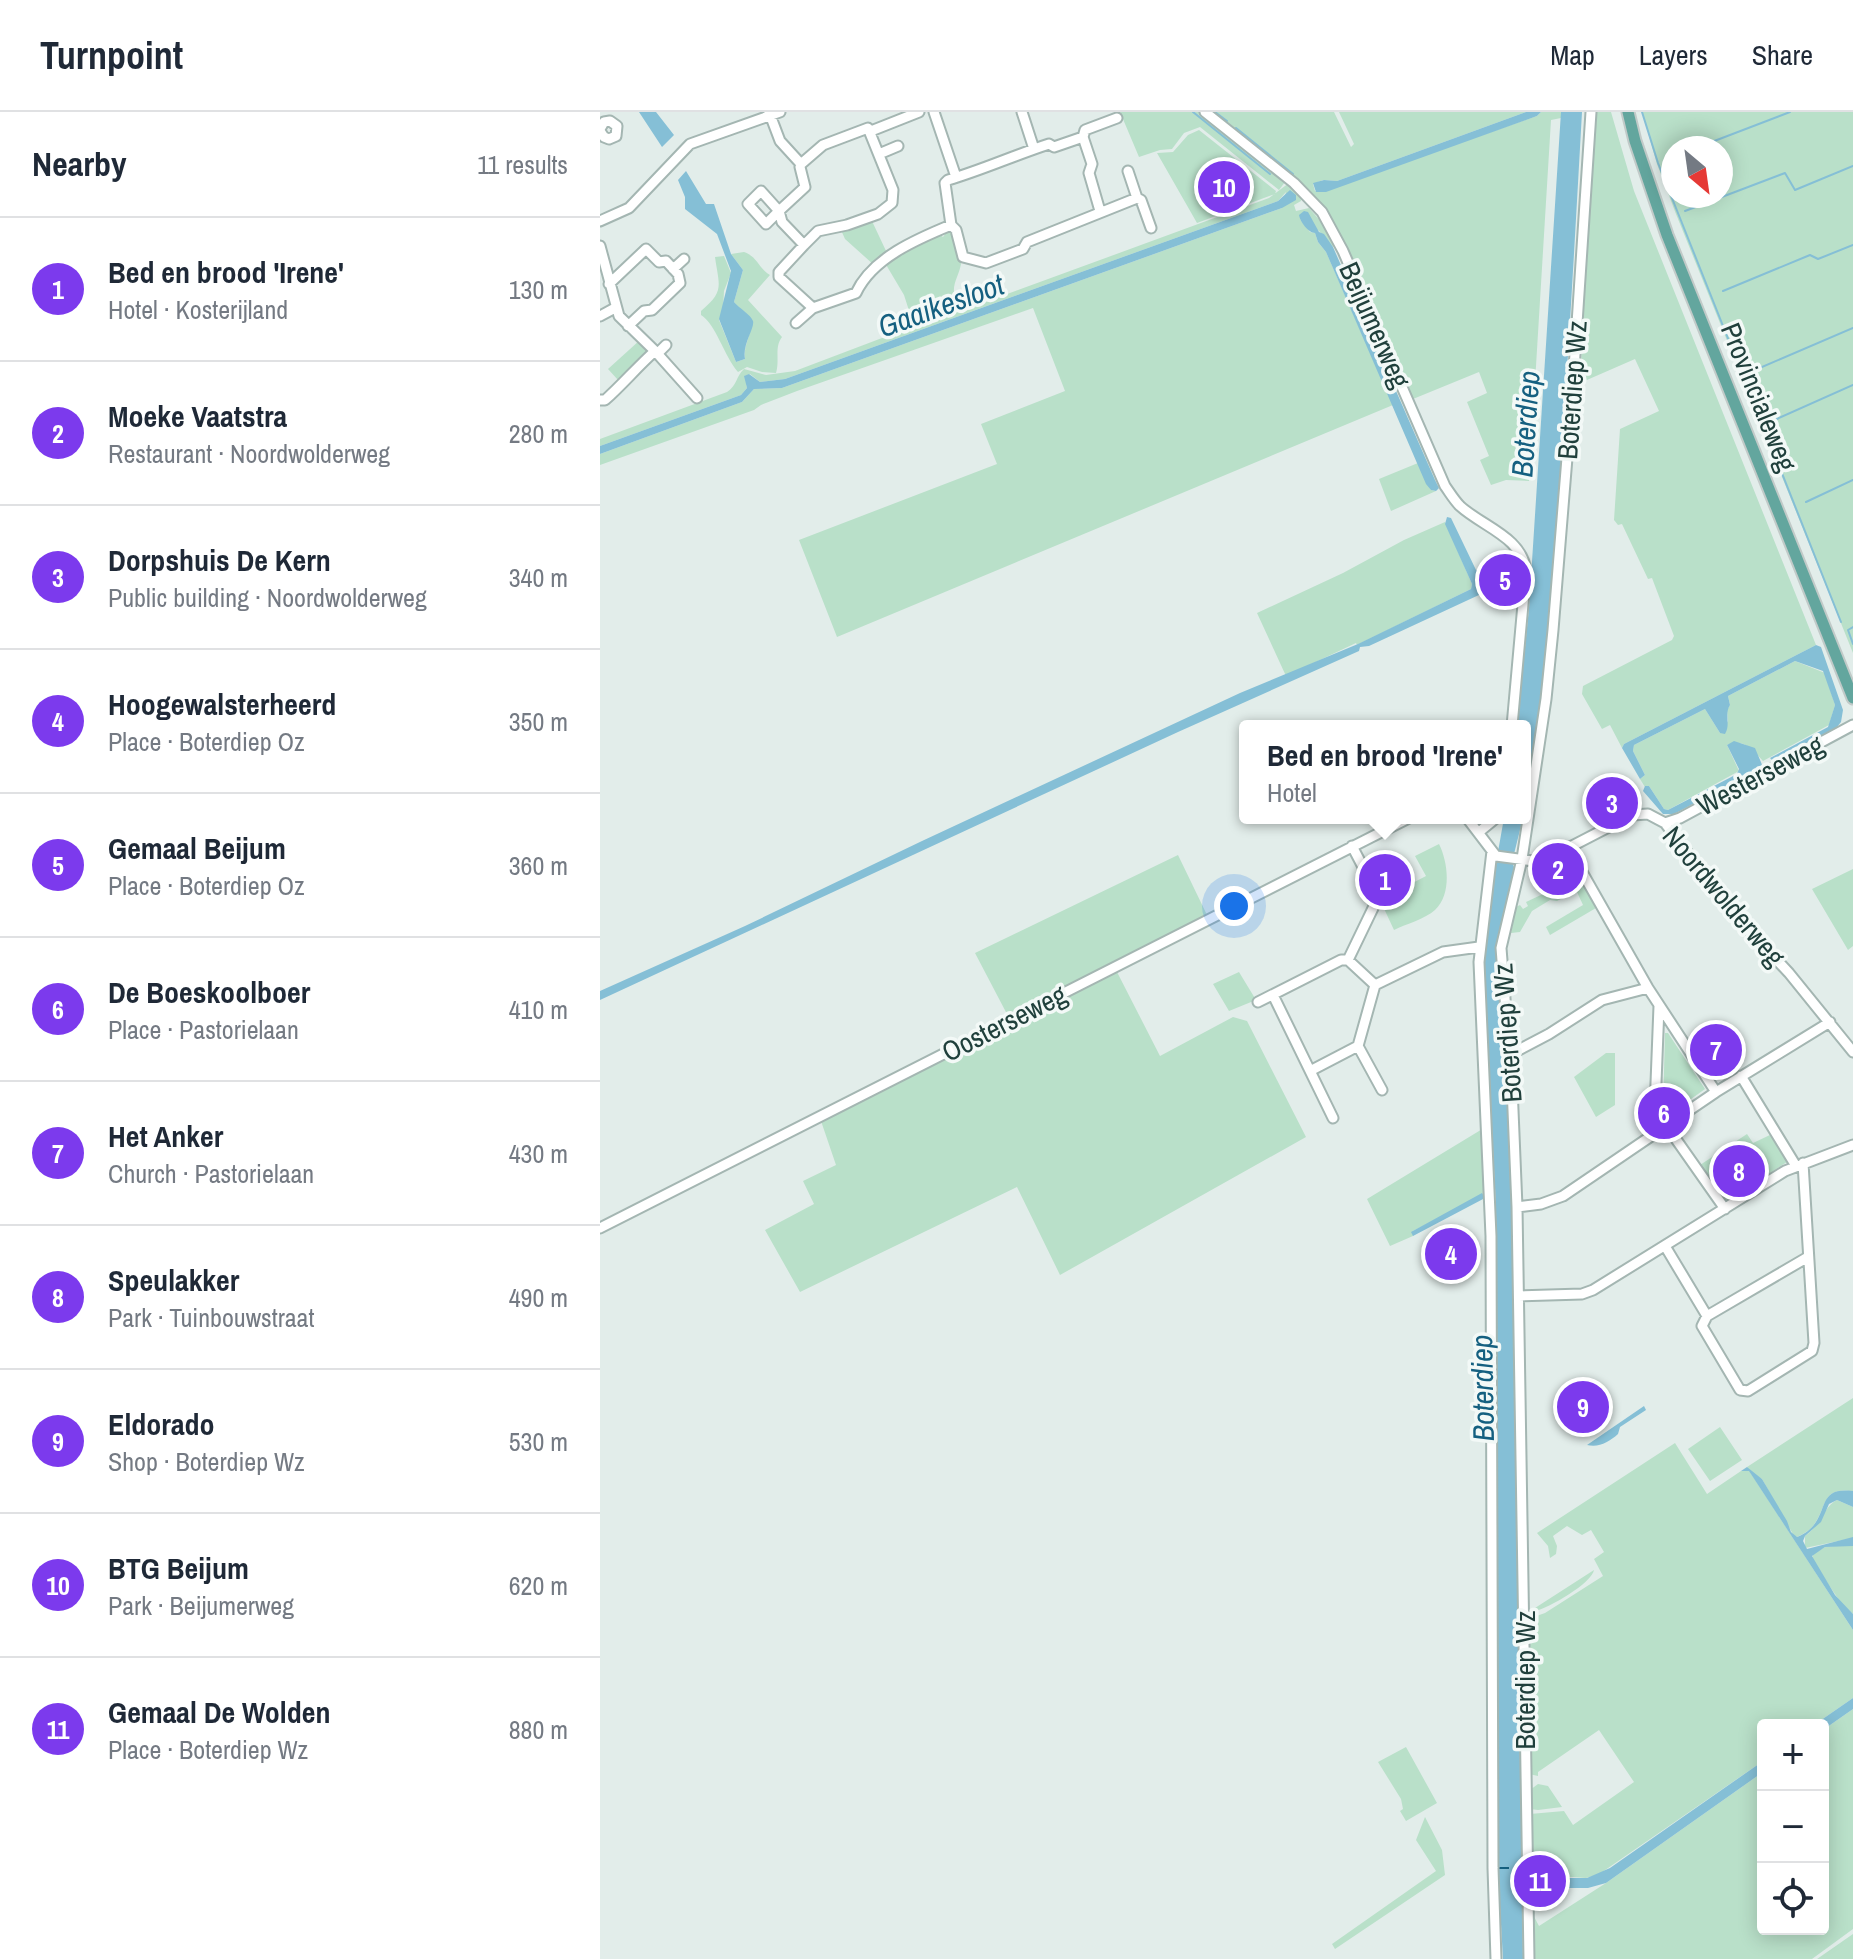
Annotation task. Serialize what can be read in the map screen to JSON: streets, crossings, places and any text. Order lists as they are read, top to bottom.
{
  "streets": {
    "main road": ["Provincialeweg"],
    "street": [
      "Beijumerweg",
      "Boterdiep Wz",
      "Westerseweg",
      "Noordwolderweg",
      "Oosterseweg"
    ]
  },
  "crossings": [
    ["Boterdiep Wz", "Noordwolderweg"],
    ["Westerseweg", "Noordwolderweg"]
  ],
  "water": ["Gaaikesloot", "Boterdiep"],
  "north": "bottom right",
  "page": {
    "header": "Turnpoint",
    "nav": ["Map", "Layers", "Share"],
    "heading": ["Nearby", "11 results"],
    "pins": [
      "10",
      "5",
      "3",
      "2",
      "1",
      "7",
      "6",
      "8",
      "4",
      "9",
      "11"
    ],
    "list": [
      {
        "mark": "1",
        "name": "Bed en brood 'Irene'",
        "note": "Hotel · Kosterijland",
        "value": "130 m"
      },
      {
        "mark": "2",
        "name": "Moeke Vaatstra",
        "note": "Restaurant · Noordwolderweg",
        "value": "280 m"
      },
      {
        "mark": "3",
        "name": "Dorpshuis De Kern",
        "note": "Public building · Noordwolderweg",
        "value": "340 m"
      },
      {
        "mark": "4",
        "name": "Hoogewalsterheerd",
        "note": "Place · Boterdiep Oz",
        "value": "350 m"
      },
      {
        "mark": "5",
        "name": "Gemaal Beijum",
        "note": "Place · Boterdiep Oz",
        "value": "360 m"
      },
      {
        "mark": "6",
        "name": "De Boeskoolboer",
        "note": "Place · Pastorielaan",
        "value": "410 m"
      },
      {
        "mark": "7",
        "name": "Het Anker",
        "note": "Church · Pastorielaan",
        "value": "430 m"
      },
      {
        "mark": "8",
        "name": "Speulakker",
        "note": "Park · Tuinbouwstraat",
        "value": "490 m"
      },
      {
        "mark": "9",
        "name": "Eldorado",
        "note": "Shop · Boterdiep Wz",
        "value": "530 m"
      },
      {
        "mark": "10",
        "name": "BTG Beijum",
        "note": "Park · Beijumerweg",
        "value": "620 m"
      },
      {
        "mark": "11",
        "name": "Gemaal De Wolden",
        "note": "Place · Boterdiep Wz",
        "value": "880 m"
      }
    ],
    "popup": ["Bed en brood 'Irene'", "Hotel"],
    "map_buttons": ["+", "−"]
  }
}
